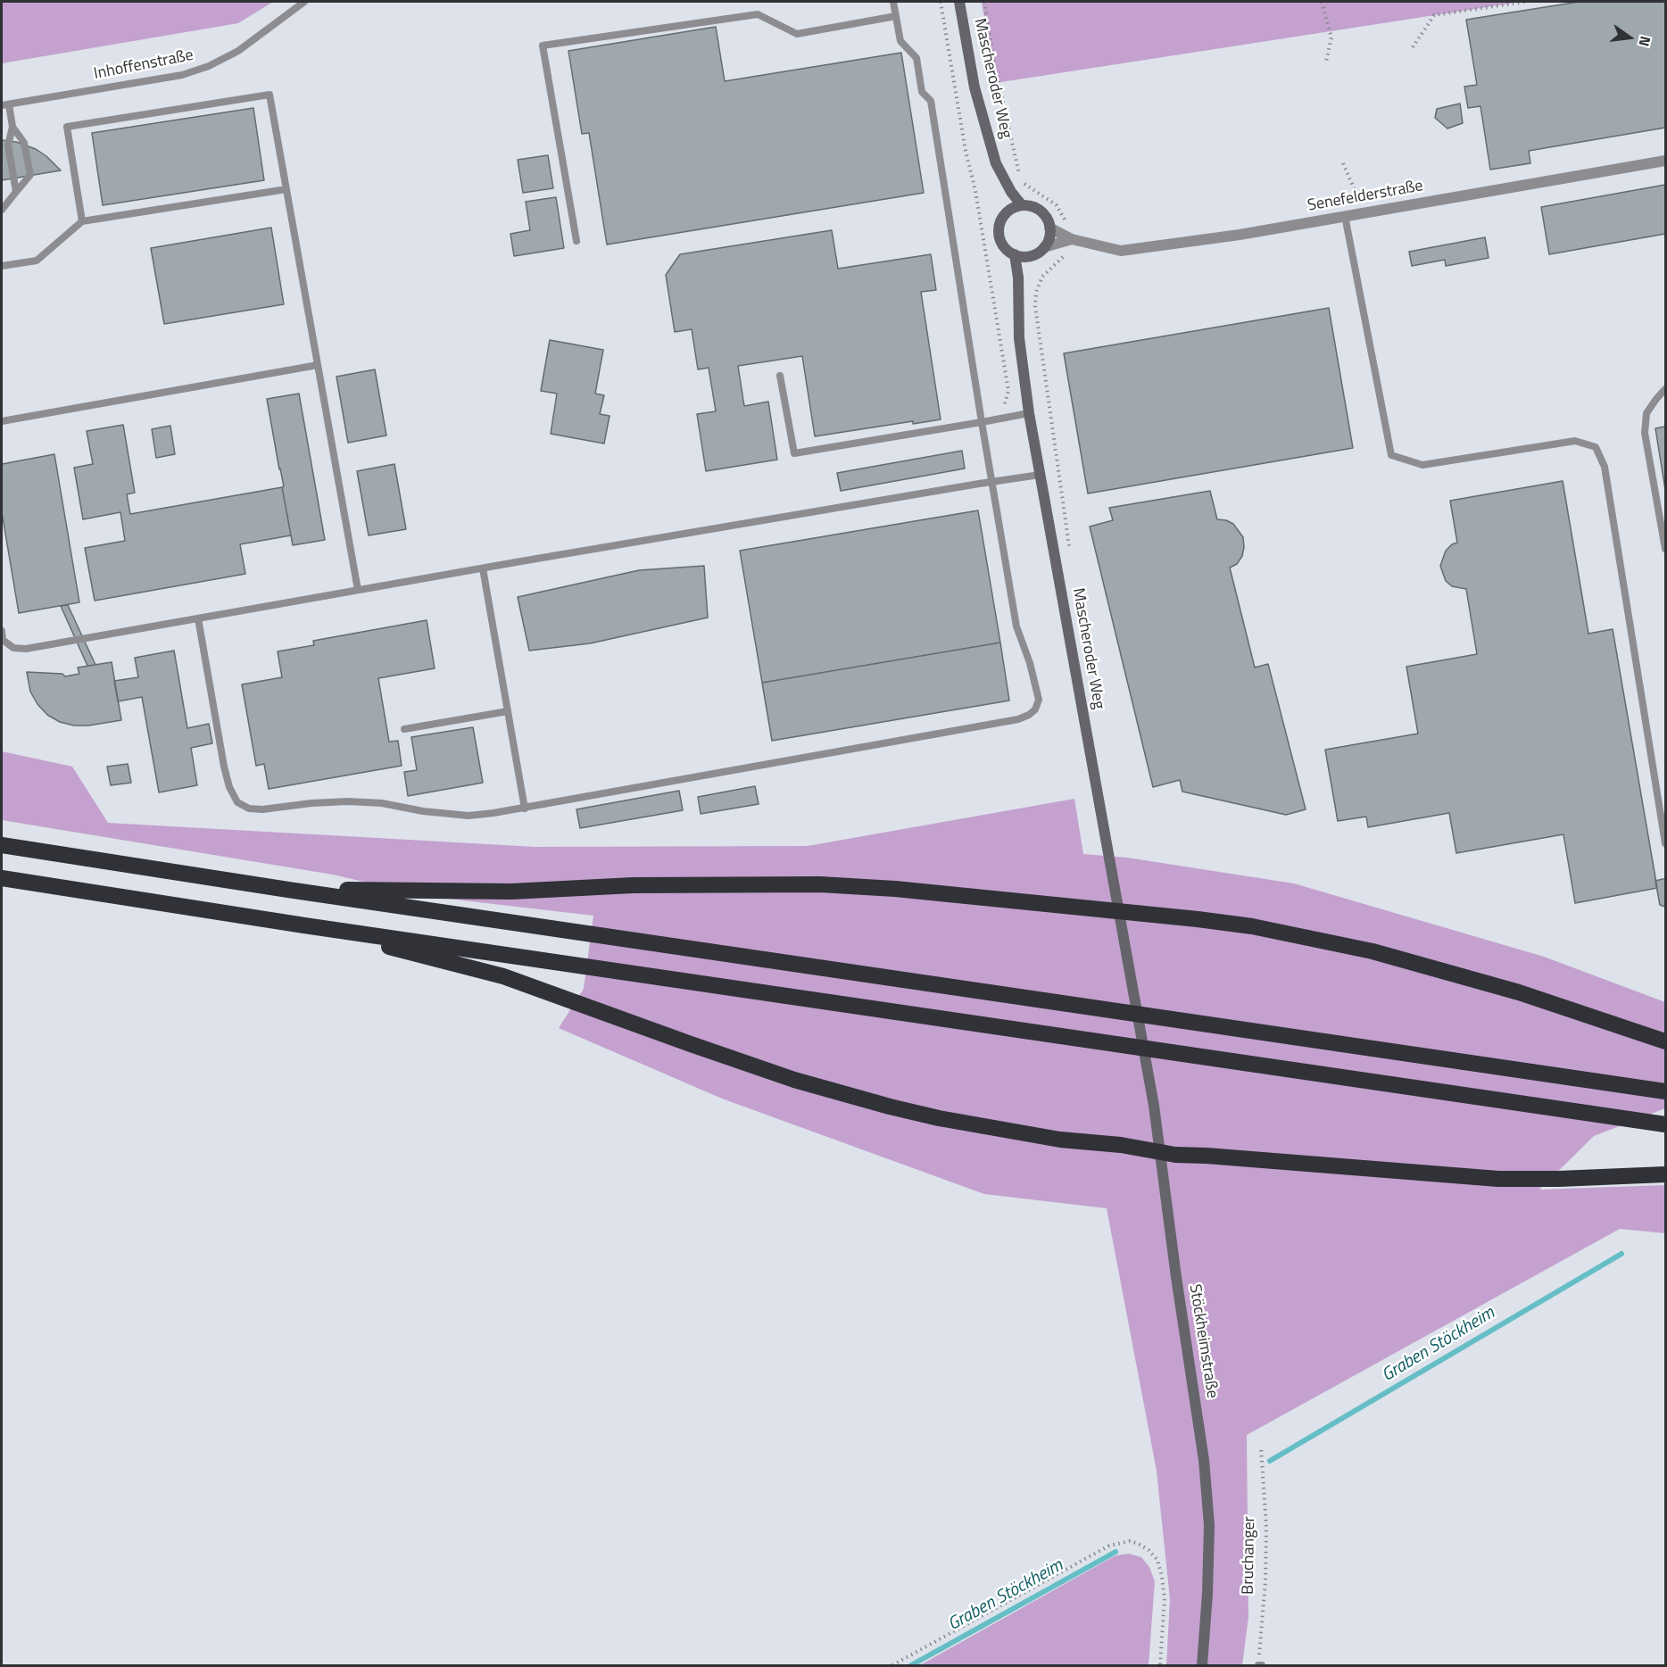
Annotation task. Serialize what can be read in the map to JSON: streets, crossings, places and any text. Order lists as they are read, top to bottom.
{
  "streets": {
    "street": ["Mascheroder Weg", "Senefelderstraße", "Stöckheimstraße"],
    "lane": ["Inhoffenstraße"],
    "path": ["Bruchanger"]
  },
  "crossings": [
    ["Mascheroder Weg", "Senefelderstraße"],
    ["Mascheroder Weg", "Stöckheimstraße"]
  ],
  "water": ["Graben Stöckheim"],
  "north": "right"
}
